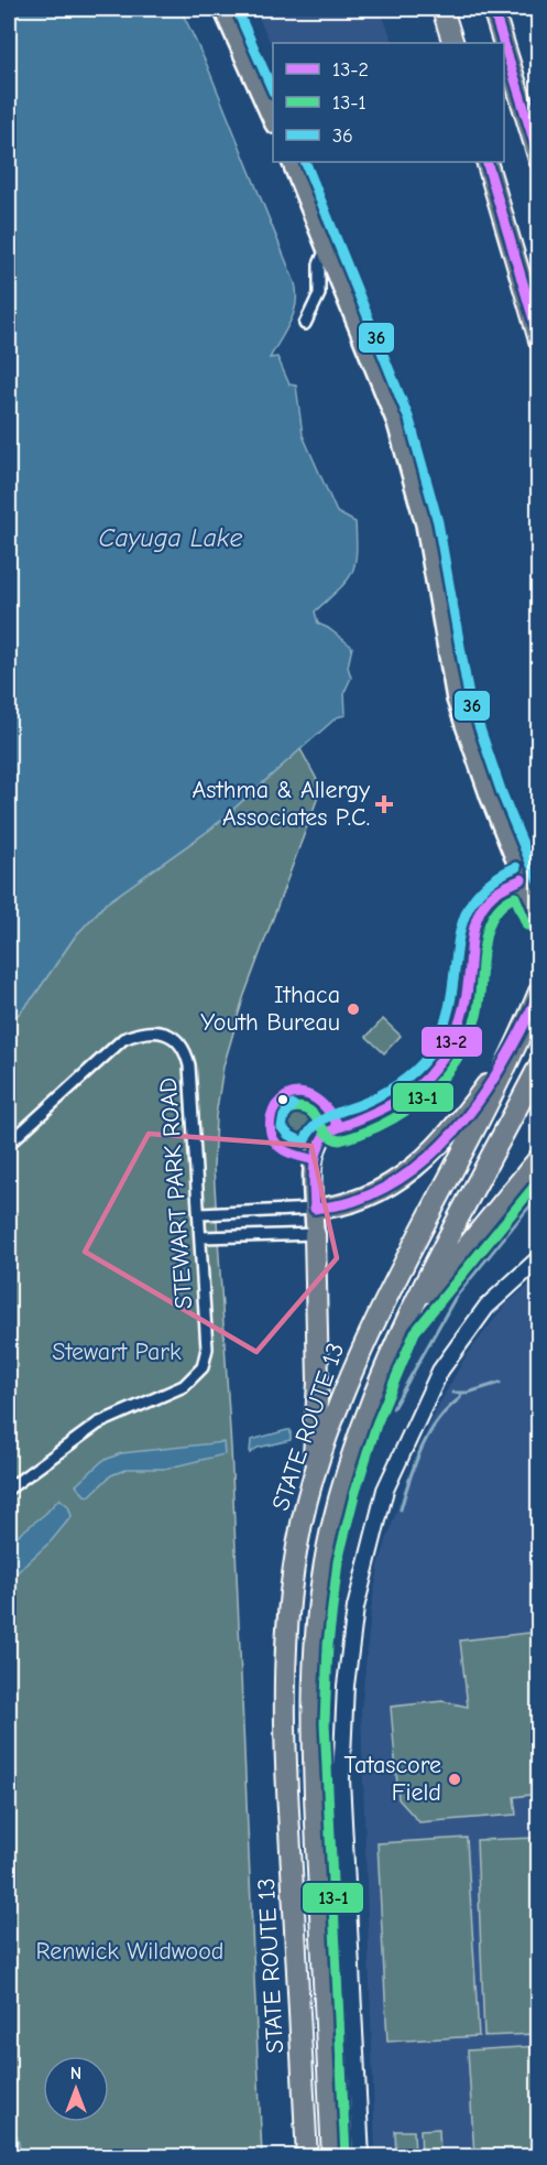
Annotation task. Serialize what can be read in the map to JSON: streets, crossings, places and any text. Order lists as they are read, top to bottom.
{
  "streets": {
    "highway": ["STATE ROUTE 13"],
    "street": ["STEWART PARK ROAD"]
  },
  "water": ["Cayuga Lake"],
  "parks": ["Stewart Park", "Renwick Wildwood"],
  "places": {
    "health": ["Asthma & Allergy Associates P.C."],
    "other": ["Ithaca Youth Bureau", "Tatascore Field"]
  },
  "lines": ["transit line 13-2", "transit line 36", "transit line 13-1"],
  "legend": ["13-2", "13-1", "36"],
  "north": "top"
}
